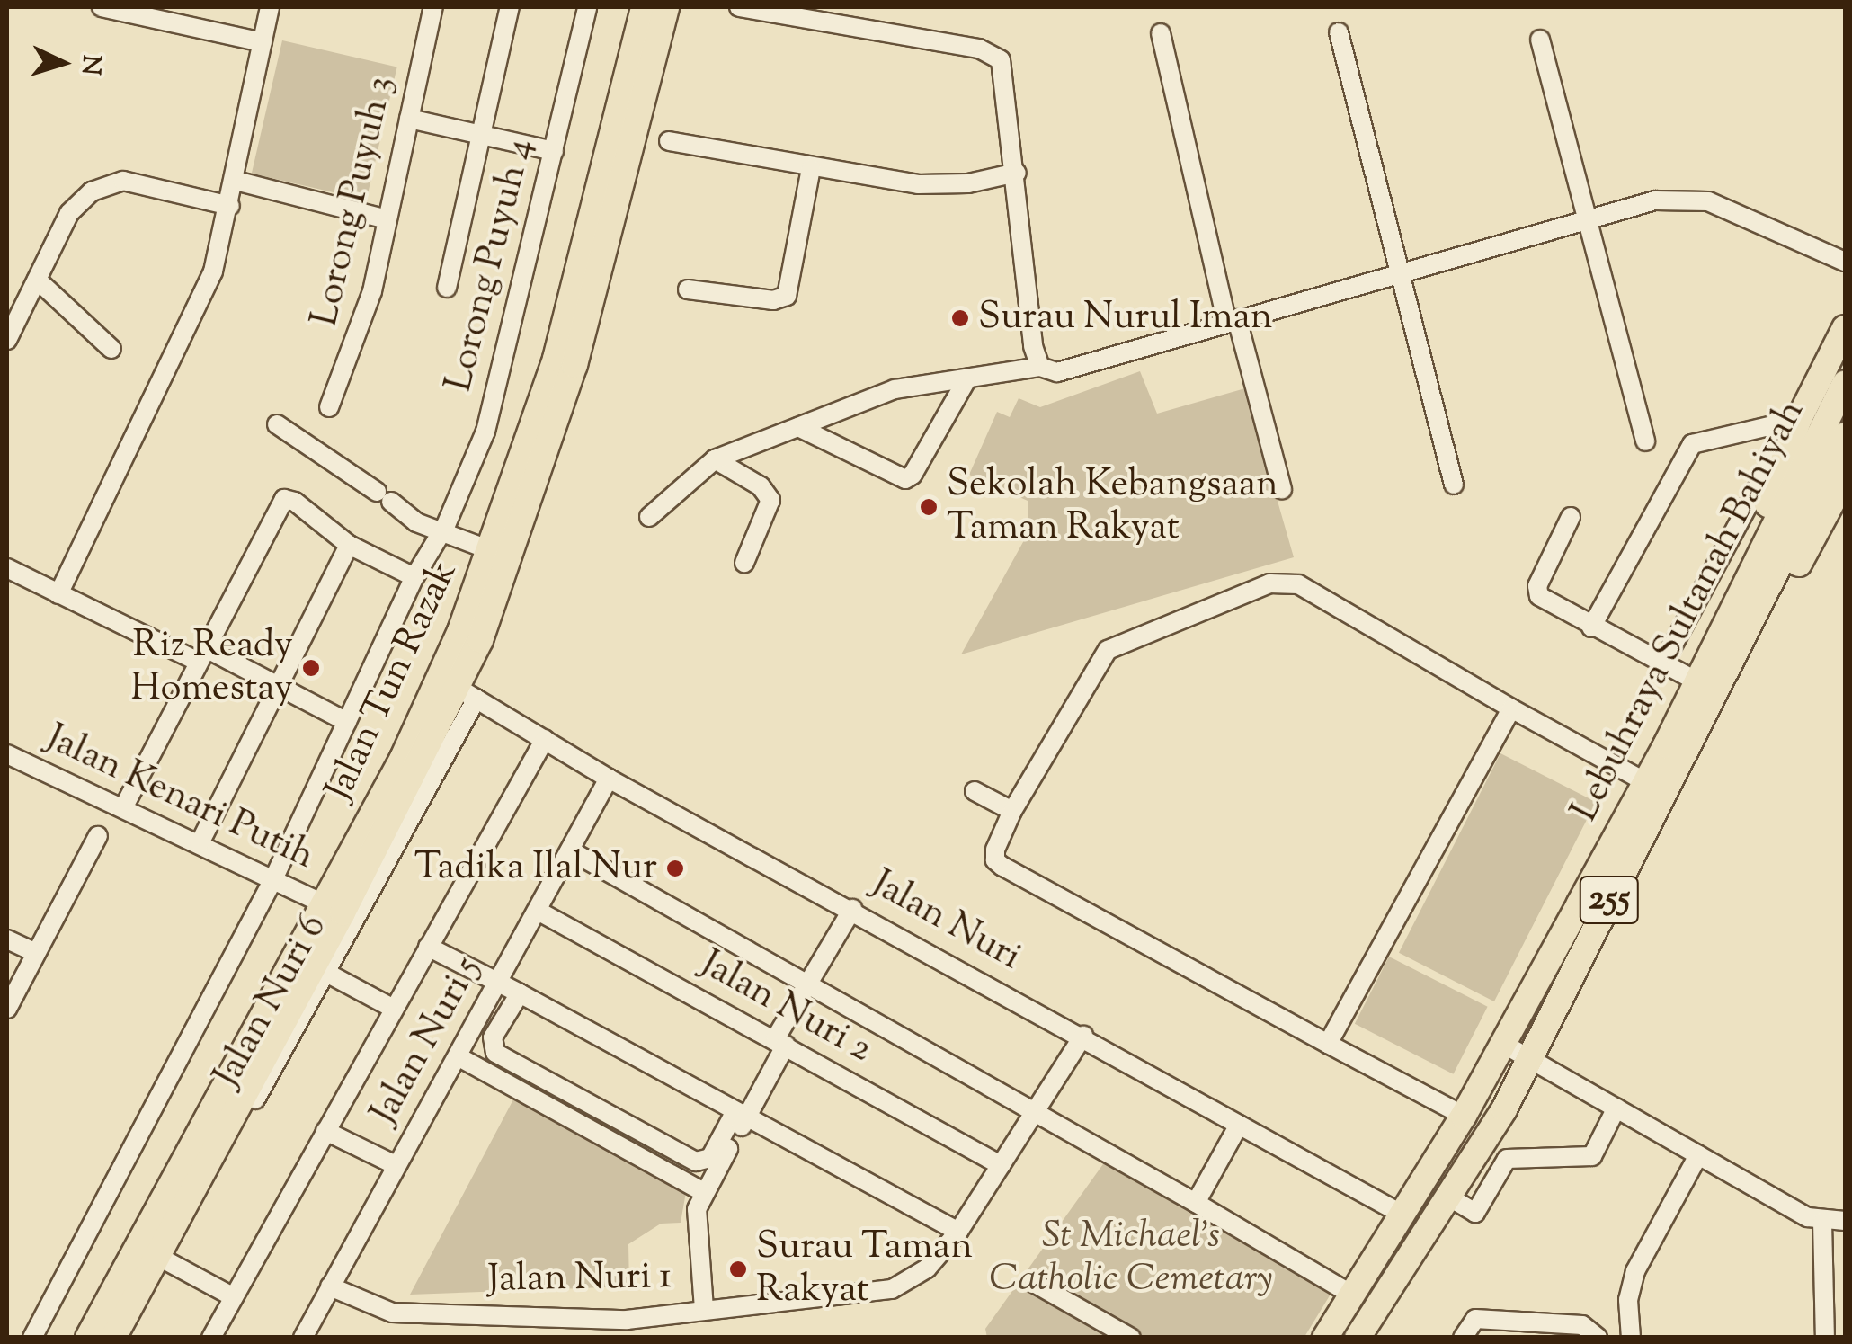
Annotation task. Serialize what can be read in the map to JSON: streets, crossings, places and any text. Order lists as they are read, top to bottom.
{
  "streets": {
    "main road": ["Lebuhraya Sultanah Bahiyah", "Jalan Tun Razak", "255"],
    "street": [
      "Lorong Puyuh 3",
      "Lorong Puyuh 4",
      "Jalan Kenari Putih",
      "Jalan Nuri",
      "Jalan Nuri 6",
      "Jalan Nuri 2",
      "Jalan Nuri 5",
      "Jalan Nuri 1"
    ]
  },
  "crossings": [
    ["Lorong Puyuh 4", "Jalan Kenari Putih"],
    ["Lebuhraya Sultanah Bahiyah", "Jalan Nuri"],
    ["Jalan Tun Razak", "Jalan Kenari Putih"],
    ["Jalan Tun Razak", "Jalan Nuri"],
    ["Jalan Tun Razak", "Jalan Nuri 6"],
    ["Jalan Nuri", "Jalan Nuri 6"],
    ["Jalan Nuri", "Jalan Nuri 5"],
    ["Jalan Nuri", "Jalan Nuri 1"],
    ["Jalan Nuri 2", "Jalan Nuri 5"],
    ["Jalan Nuri 2", "Jalan Nuri 1"],
    ["Jalan Nuri 5", "Jalan Nuri 1"]
  ],
  "parks": ["St Michael's Catholic Cemetary"],
  "places": [
    "Surau Nurul Iman",
    "Sekolah Kebangsaan Taman Rakyat",
    "Riz Ready Homestay",
    "Tadika Ilal Nur",
    "Surau Taman Rakyat"
  ],
  "north": "right"
}
